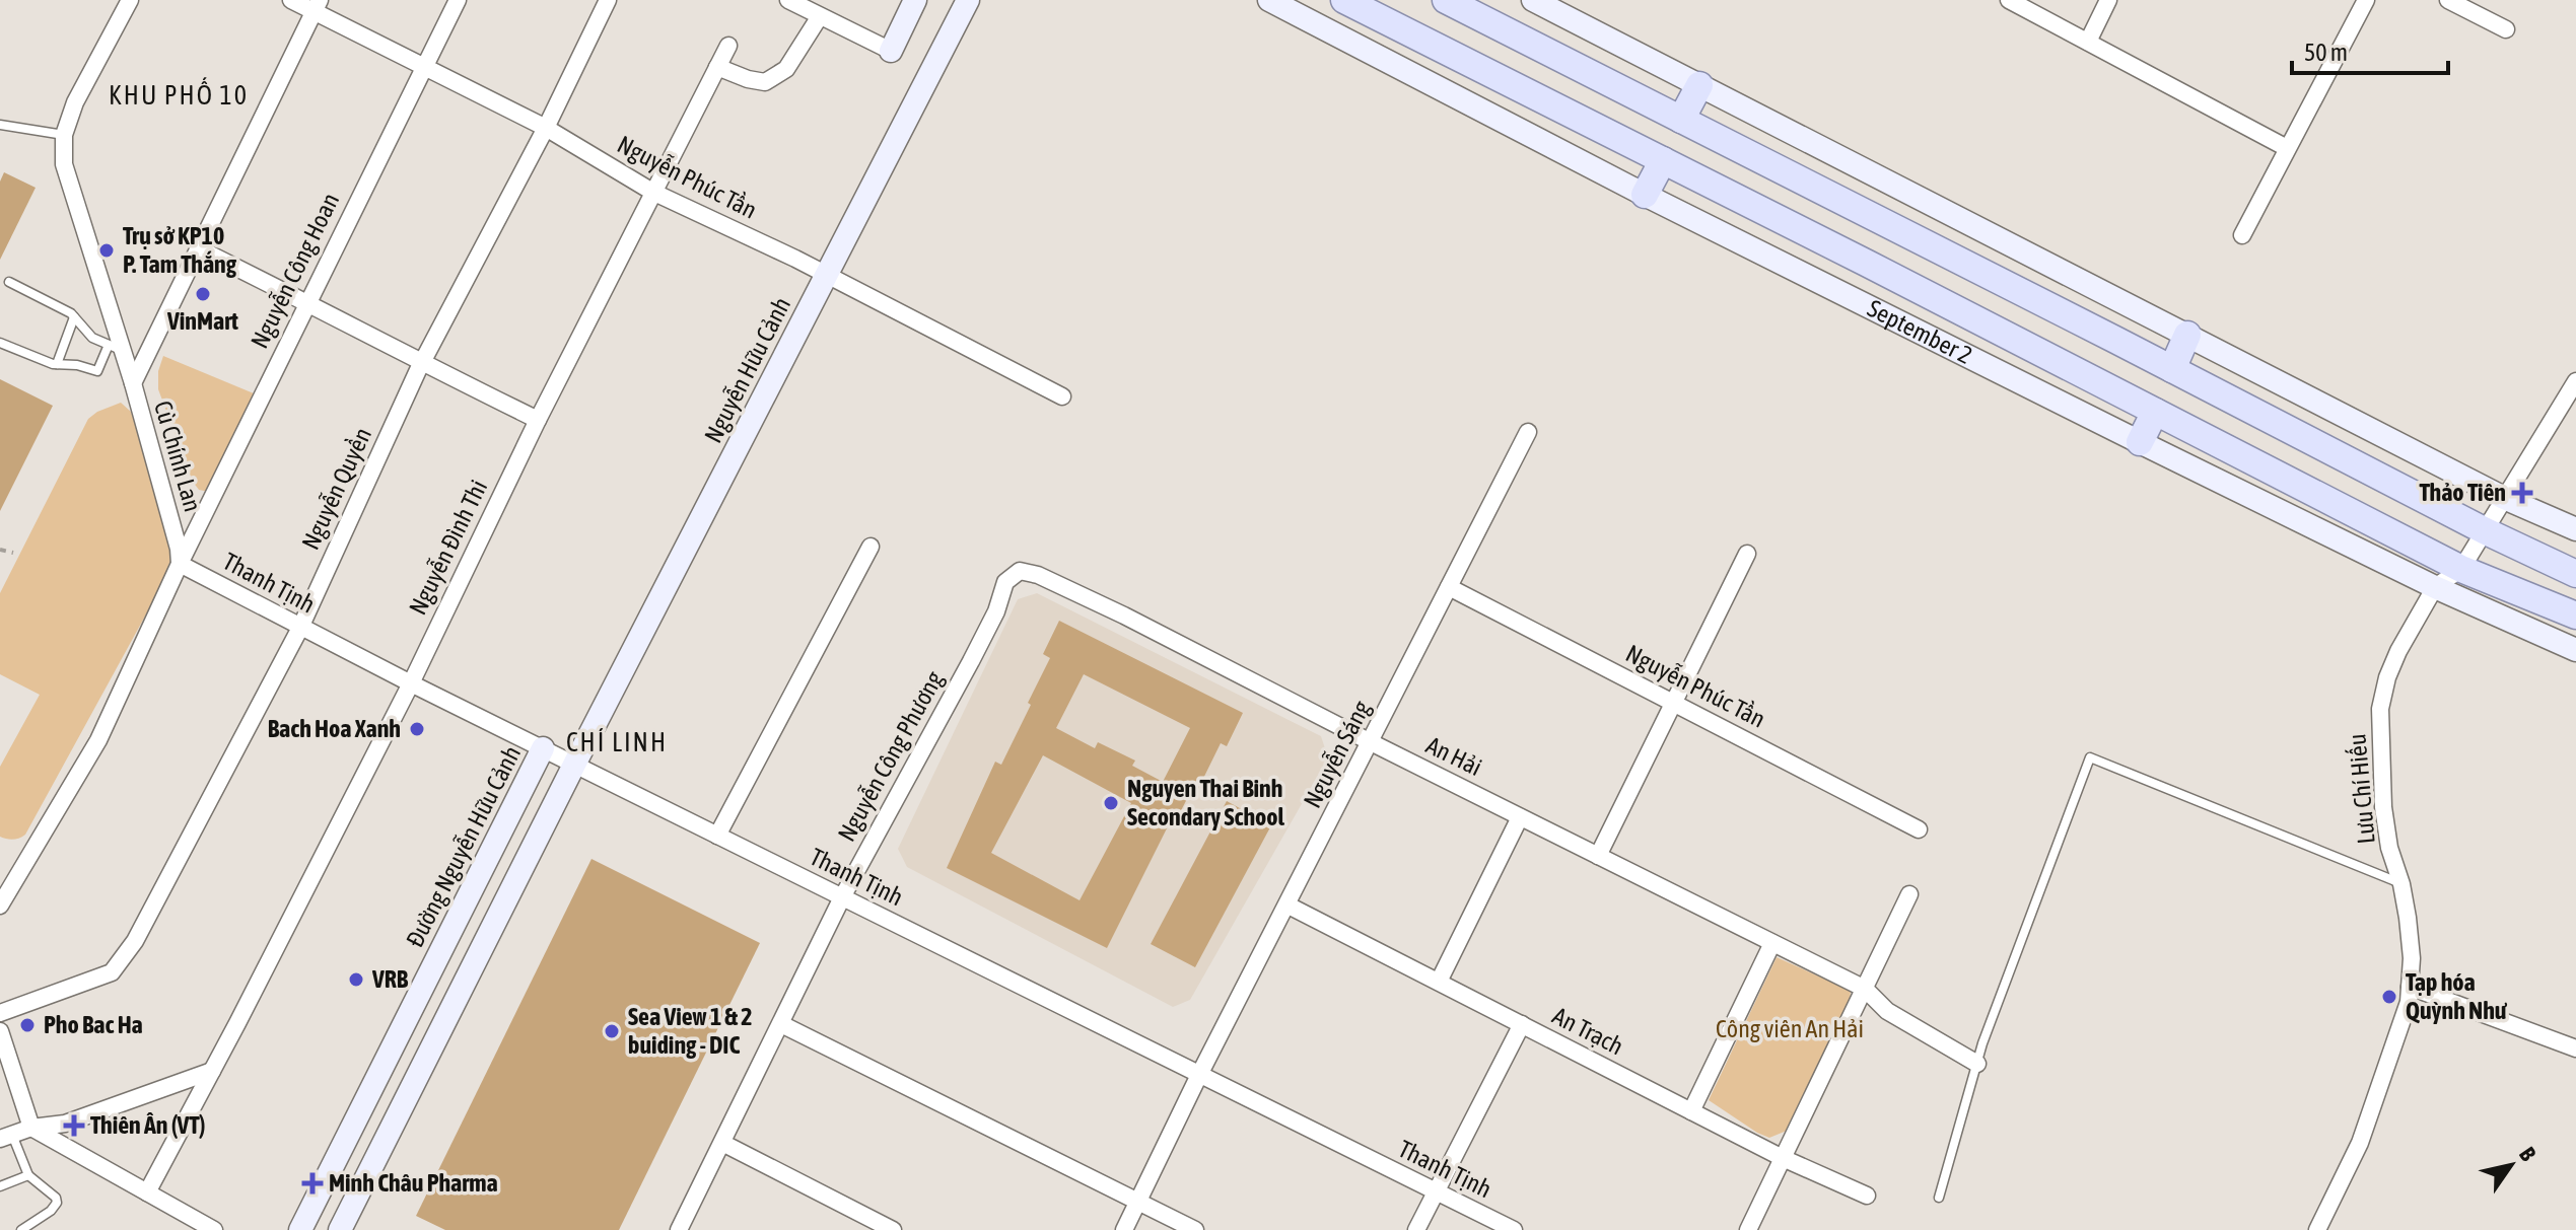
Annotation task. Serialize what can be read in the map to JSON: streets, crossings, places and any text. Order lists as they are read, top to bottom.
{
  "streets": {
    "main road": ["September 2", "Nguyễn Hữu Cảnh", "Đường Nguyễn Hữu Cảnh"],
    "street": [
      "Nguyễn Phúc Tần",
      "Nguyễn Công Hoan",
      "Cù Chính Lan",
      "Nguyễn Quyền",
      "Nguyễn Đình Thi",
      "Thanh Tịnh",
      "Nguyễn Sáng",
      "Nguyễn Công Phương",
      "An Hải",
      "Lưu Chí Hiếu",
      "An Trạch"
    ]
  },
  "crossings": [
    ["Nguyễn Phúc Tần", "Nguyễn Công Hoan"],
    ["Nguyễn Phúc Tần", "Nguyễn Hữu Cảnh"],
    ["Nguyễn Phúc Tần", "Nguyễn Quyền"],
    ["Nguyễn Phúc Tần", "Nguyễn Đình Thi"],
    ["Nguyễn Phúc Tần", "Nguyễn Sáng"],
    ["Nguyễn Công Hoan", "Cù Chính Lan"],
    ["Nguyễn Công Hoan", "Thanh Tịnh"],
    ["September 2", "Lưu Chí Hiếu"],
    ["Nguyễn Hữu Cảnh", "Thanh Tịnh"],
    ["Cù Chính Lan", "Thanh Tịnh"],
    ["Nguyễn Quyền", "Thanh Tịnh"],
    ["Nguyễn Đình Thi", "Thanh Tịnh"],
    ["Thanh Tịnh", "Nguyễn Sáng"],
    ["Thanh Tịnh", "Nguyễn Công Phương"],
    ["Thanh Tịnh", "Đường Nguyễn Hữu Cảnh"],
    ["Nguyễn Sáng", "An Hải"],
    ["Nguyễn Sáng", "An Trạch"],
    ["Nguyễn Công Phương", "An Hải"]
  ],
  "districts": ["KHU PHỐ 10", "CHÍ LINH"],
  "parks": ["Công viên An Hải"],
  "places": {
    "other": [
      "Trụ sở KP10 P. Tam Thắng",
      "VinMart",
      "Bach Hoa Xanh",
      "Nguyen Thai Binh Secondary School",
      "VRB",
      "Tạp hóa Quỳnh Như",
      "Pho Bac Ha",
      "Sea View 1 & 2 buiding - DIC"
    ],
    "health": ["Thảo Tiên", "Thiên Ân (VT)", "Minh Châu Pharma"]
  },
  "scale_bar": "50 m",
  "north": "top right"
}
